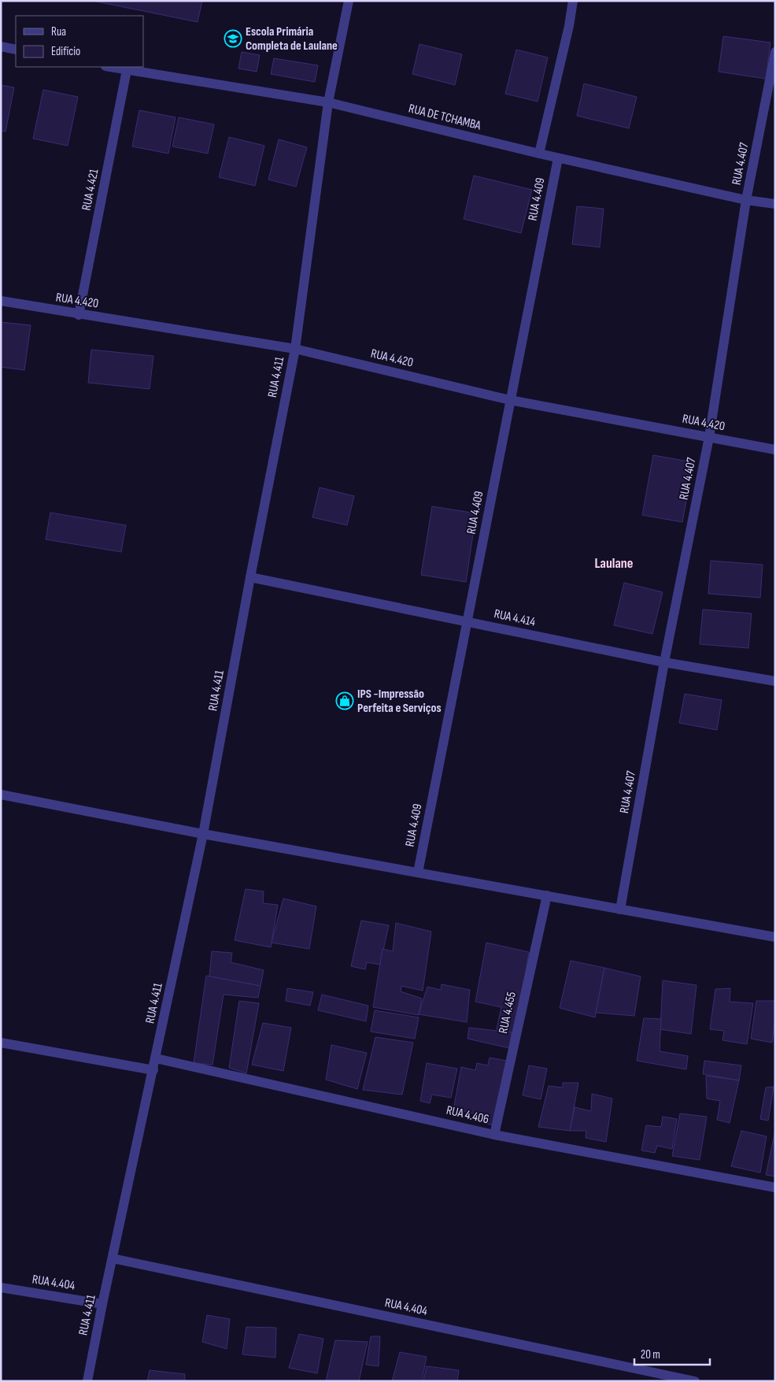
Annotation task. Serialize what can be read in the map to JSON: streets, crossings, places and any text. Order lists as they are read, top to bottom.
{
  "streets": {
    "street": [
      "RUA DE TCHAMBA",
      "RUA 4.407",
      "RUA 4.421",
      "RUA 4.409",
      "RUA 4.420",
      "RUA 4.411",
      "RUA 4.414",
      "RUA 4.455",
      "RUA 4.406",
      "RUA 4.404"
    ]
  },
  "crossings": [
    ["RUA DE TCHAMBA", "RUA 4.407"],
    ["RUA DE TCHAMBA", "RUA 4.421"],
    ["RUA DE TCHAMBA", "RUA 4.409"],
    ["RUA DE TCHAMBA", "RUA 4.411"],
    ["RUA 4.407", "RUA 4.420"],
    ["RUA 4.407", "RUA 4.414"],
    ["RUA 4.421", "RUA 4.420"],
    ["RUA 4.409", "RUA 4.420"],
    ["RUA 4.409", "RUA 4.414"],
    ["RUA 4.420", "RUA 4.411"],
    ["RUA 4.411", "RUA 4.414"],
    ["RUA 4.411", "RUA 4.406"],
    ["RUA 4.411", "RUA 4.404"],
    ["RUA 4.455", "RUA 4.406"]
  ],
  "districts": ["Laulane"],
  "places": {
    "school or university": ["Escola Primária Completa de Laulane"],
    "shop": ["IPS -Impressão Perfeita e Serviços"]
  },
  "legend": ["Rua", "Edifício"],
  "scale_bar": "20 m"
}
